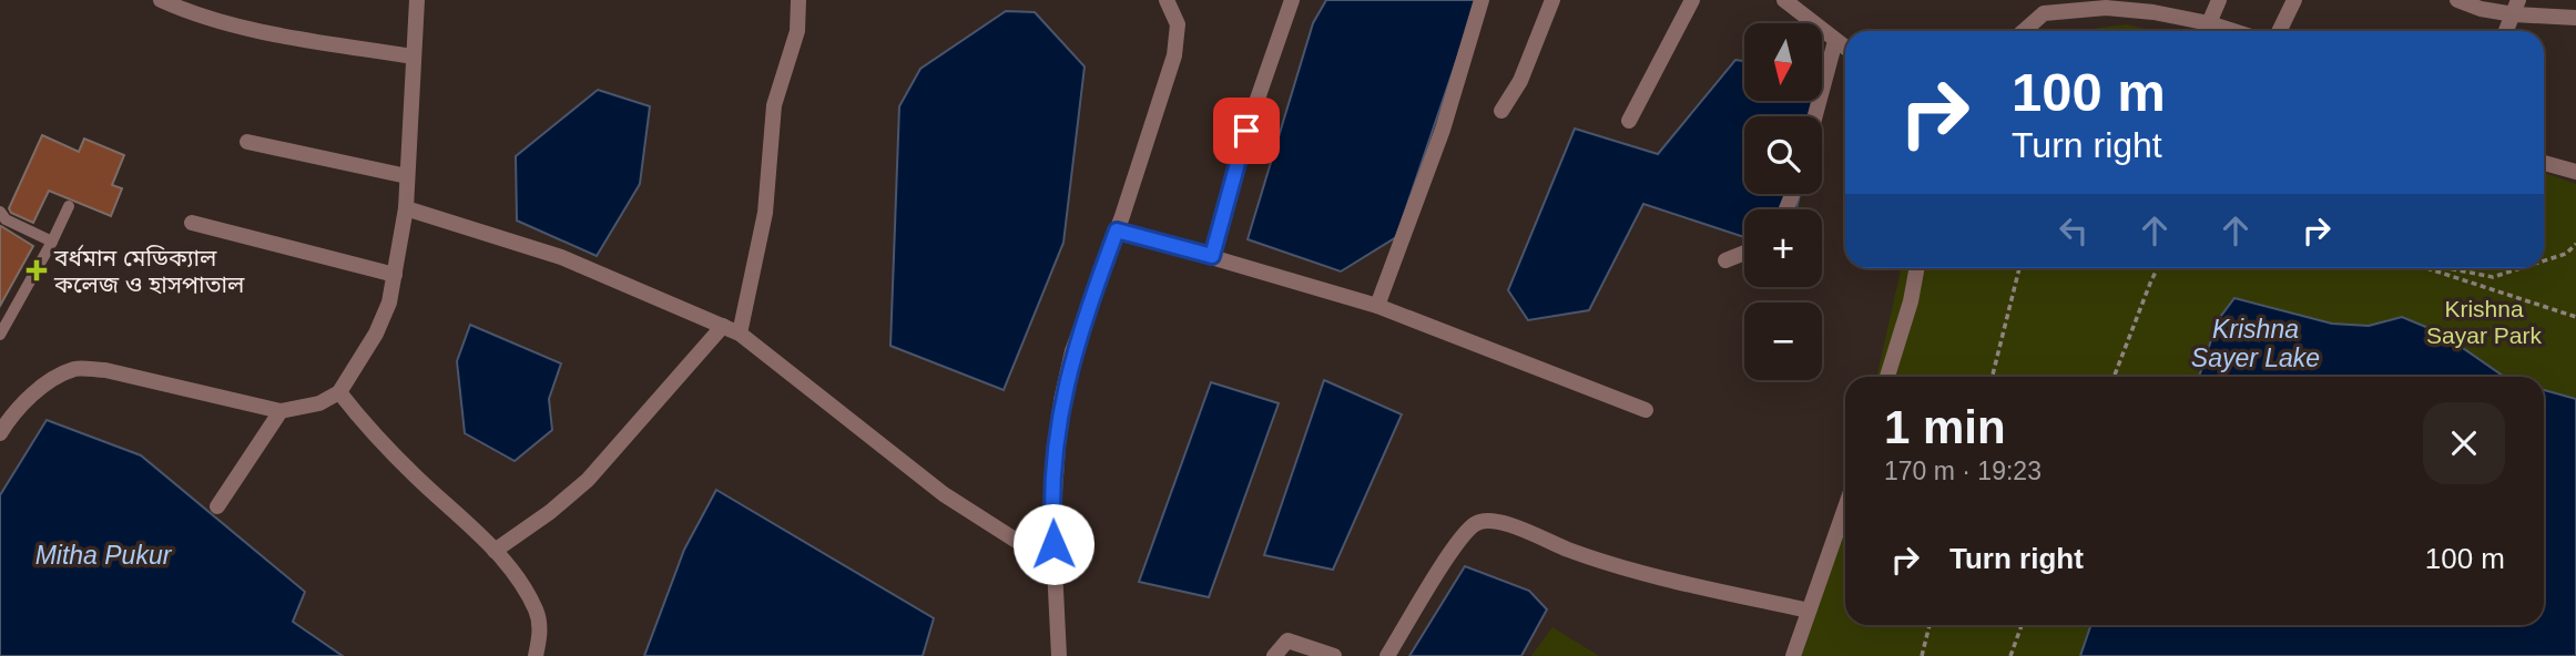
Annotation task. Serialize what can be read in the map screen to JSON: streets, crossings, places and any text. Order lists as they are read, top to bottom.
{
  "water": ["Krishna Sayer Lake", "Mitha Pukur"],
  "parks": ["Krishna Sayar Park"],
  "places": {
    "health": ["বর্ধমান মেডিক্যাল কলেজ ও হাসপাতাল"]
  },
  "north": "bottom",
  "page": {
    "map_buttons": ["+", "−"],
    "turn": ["100 m", "Turn right"],
    "heading": ["1 min", "170 m · 19:23"],
    "list": [
      {
        "name": "Turn right",
        "value": "100 m"
      }
    ]
  }
}
